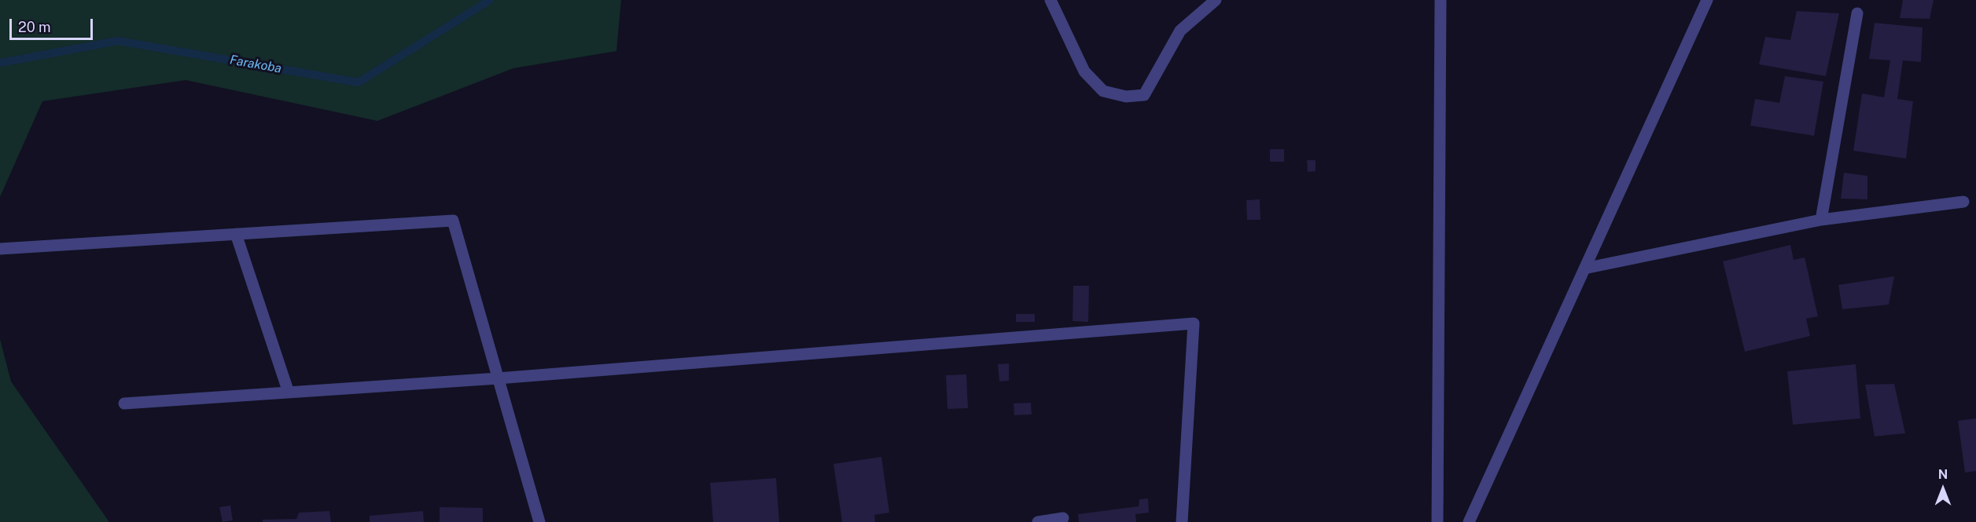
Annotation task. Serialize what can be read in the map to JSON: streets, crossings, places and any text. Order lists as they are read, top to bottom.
{
  "water": ["Farakoba"],
  "scale_bar": "20 m",
  "north": "top"
}
